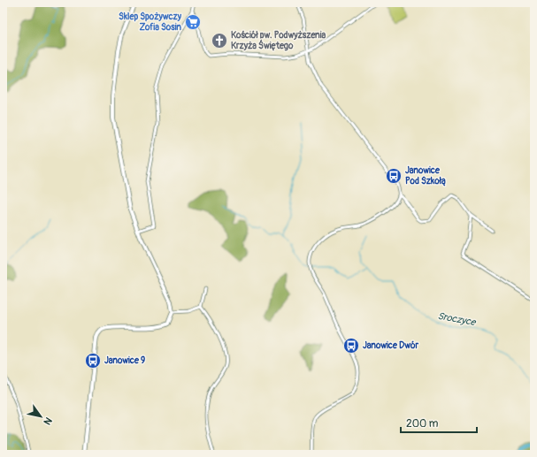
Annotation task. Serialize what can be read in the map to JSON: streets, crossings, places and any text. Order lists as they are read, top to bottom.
{
  "water": ["Sroczyce"],
  "places": {
    "supermarket": ["Sklep Spożywczy Zofia Sosin"],
    "church": ["Kościół pw. Podwyższenia Krzyża Świętego"],
    "bus stop": ["Janowice Pod Szkołą", "Janowice Dwór", "Janowice 9"]
  },
  "scale_bar": "200 m",
  "north": "bottom right"
}
